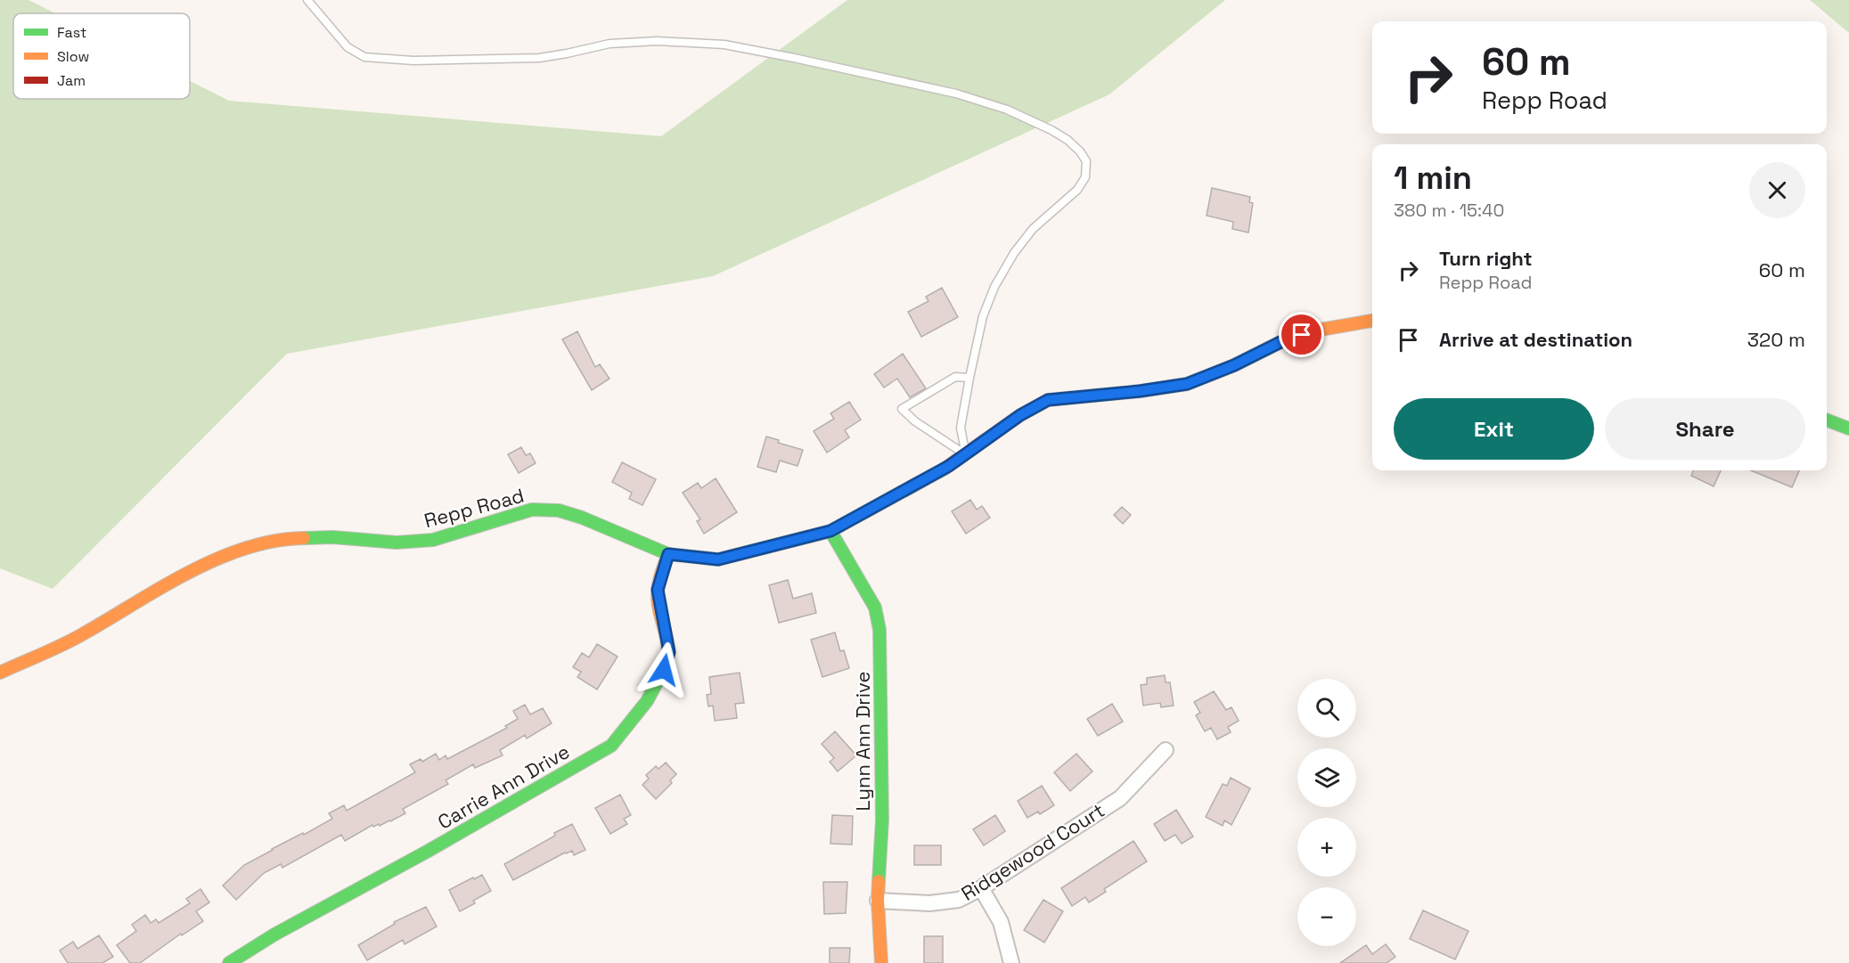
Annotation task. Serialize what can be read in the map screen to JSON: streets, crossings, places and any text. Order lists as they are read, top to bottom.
{
  "streets": {
    "street": [
      "Repp Road",
      "Lynn Ann Drive",
      "Carrie Ann Drive",
      "Ridgewood Court"
    ]
  },
  "crossings": [
    ["Repp Road", "Lynn Ann Drive"],
    ["Repp Road", "Carrie Ann Drive"],
    ["Lynn Ann Drive", "Ridgewood Court"]
  ],
  "legend": ["Fast", "Slow", "Jam"],
  "page": {
    "turn": ["60 m", "Repp Road"],
    "heading": ["1 min", "380 m · 15:40"],
    "list": [
      {
        "name": "Turn right",
        "note": "Repp Road",
        "value": "60 m"
      },
      {
        "name": "Arrive at destination",
        "value": "320 m"
      }
    ],
    "buttons": ["Exit", "Share"],
    "map_buttons": ["+", "−"]
  }
}
